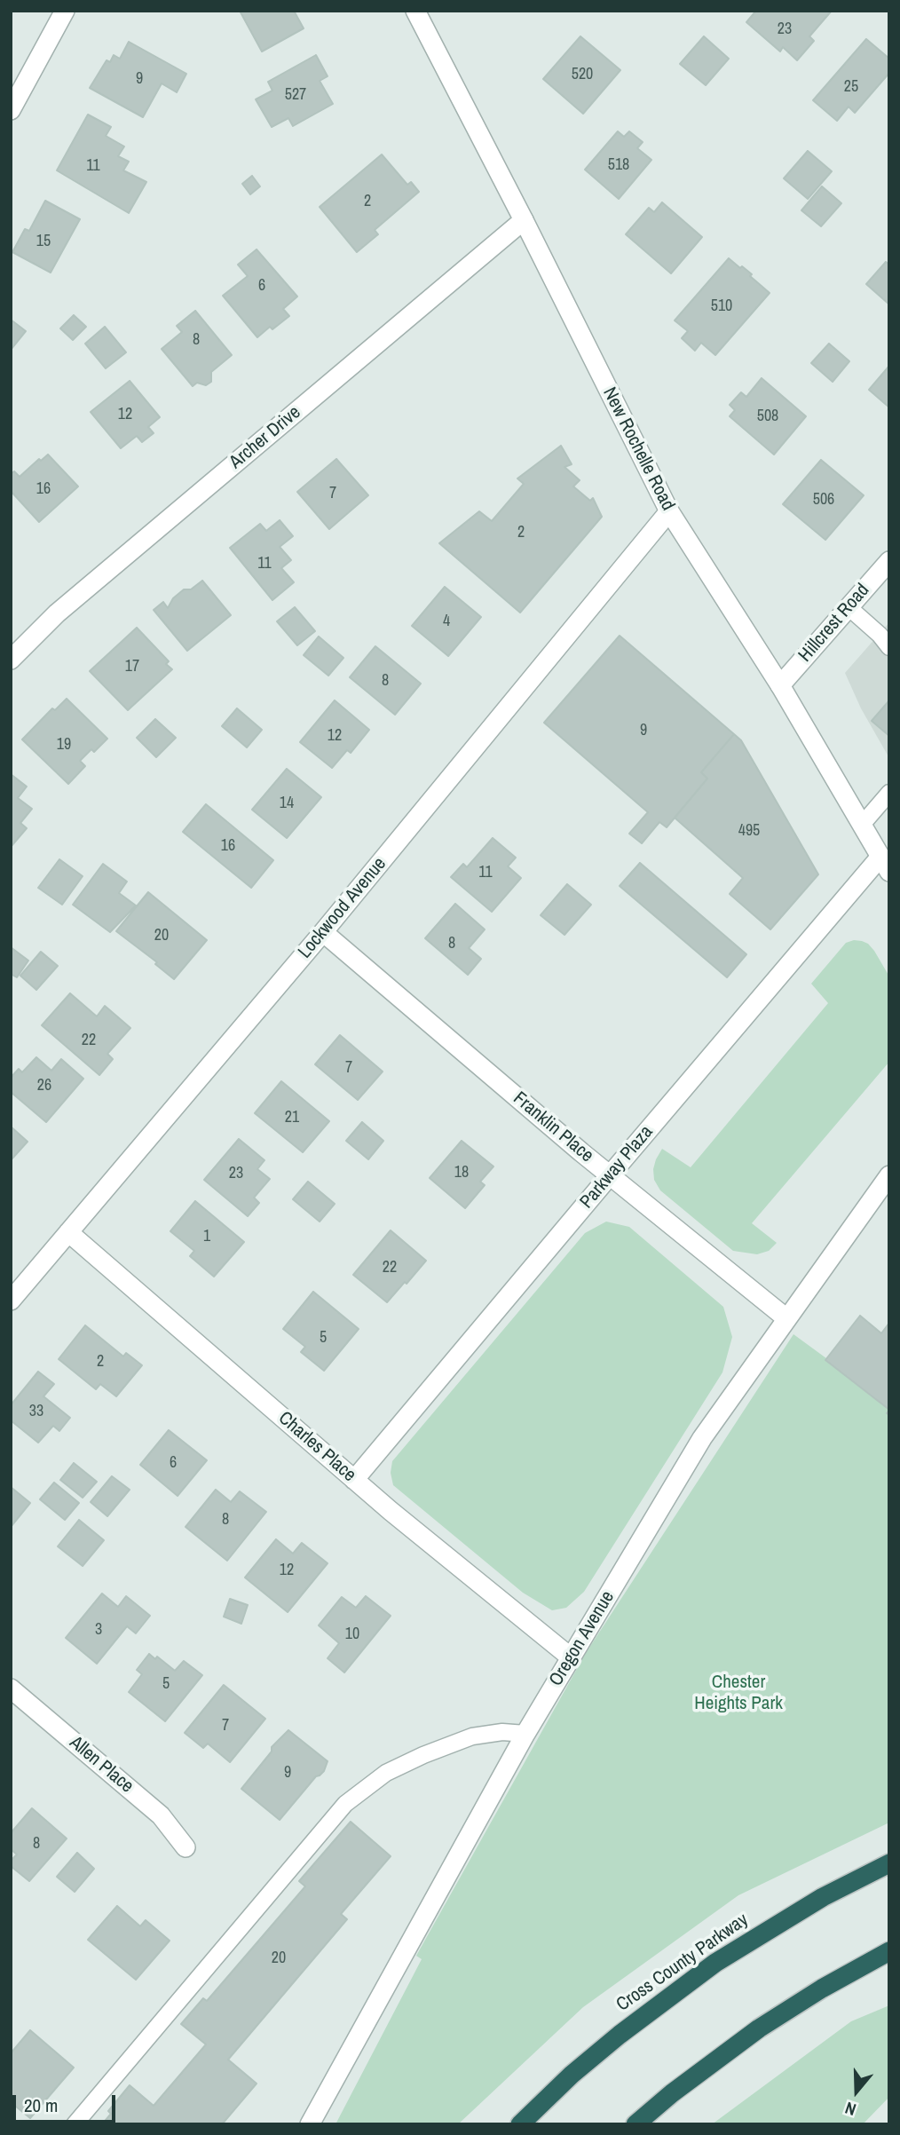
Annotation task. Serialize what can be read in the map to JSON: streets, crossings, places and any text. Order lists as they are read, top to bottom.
{
  "streets": {
    "highway": ["Cross County Parkway"],
    "street": [
      "Archer Drive",
      "New Rochelle Road",
      "Hillcrest Road",
      "Lockwood Avenue",
      "Franklin Place",
      "Parkway Plaza",
      "Charles Place",
      "Oregon Avenue",
      "Allen Place"
    ]
  },
  "crossings": [
    ["Archer Drive", "New Rochelle Road"],
    ["New Rochelle Road", "Hillcrest Road"],
    ["New Rochelle Road", "Lockwood Avenue"],
    ["New Rochelle Road", "Parkway Plaza"],
    ["Lockwood Avenue", "Franklin Place"],
    ["Lockwood Avenue", "Charles Place"],
    ["Franklin Place", "Parkway Plaza"],
    ["Franklin Place", "Oregon Avenue"],
    ["Parkway Plaza", "Charles Place"],
    ["Charles Place", "Oregon Avenue"]
  ],
  "parks": ["Chester Heights Park"],
  "house_numbers": [
    "23",
    "520",
    "9",
    "25",
    "527",
    "518",
    "11",
    "2",
    "15",
    "6",
    "510",
    "8",
    "12",
    "508",
    "16",
    "7",
    "506",
    "2",
    "11",
    "4",
    "17",
    "8",
    "9",
    "12",
    "19",
    "14",
    "495",
    "16",
    "11",
    "20",
    "8",
    "22",
    "7",
    "26",
    "21",
    "18",
    "23",
    "1",
    "22",
    "5",
    "2",
    "33",
    "6",
    "8",
    "12",
    "3",
    "10",
    "5",
    "7",
    "9",
    "8",
    "20"
  ],
  "scale_bar": "20 m",
  "north": "bottom"
}
